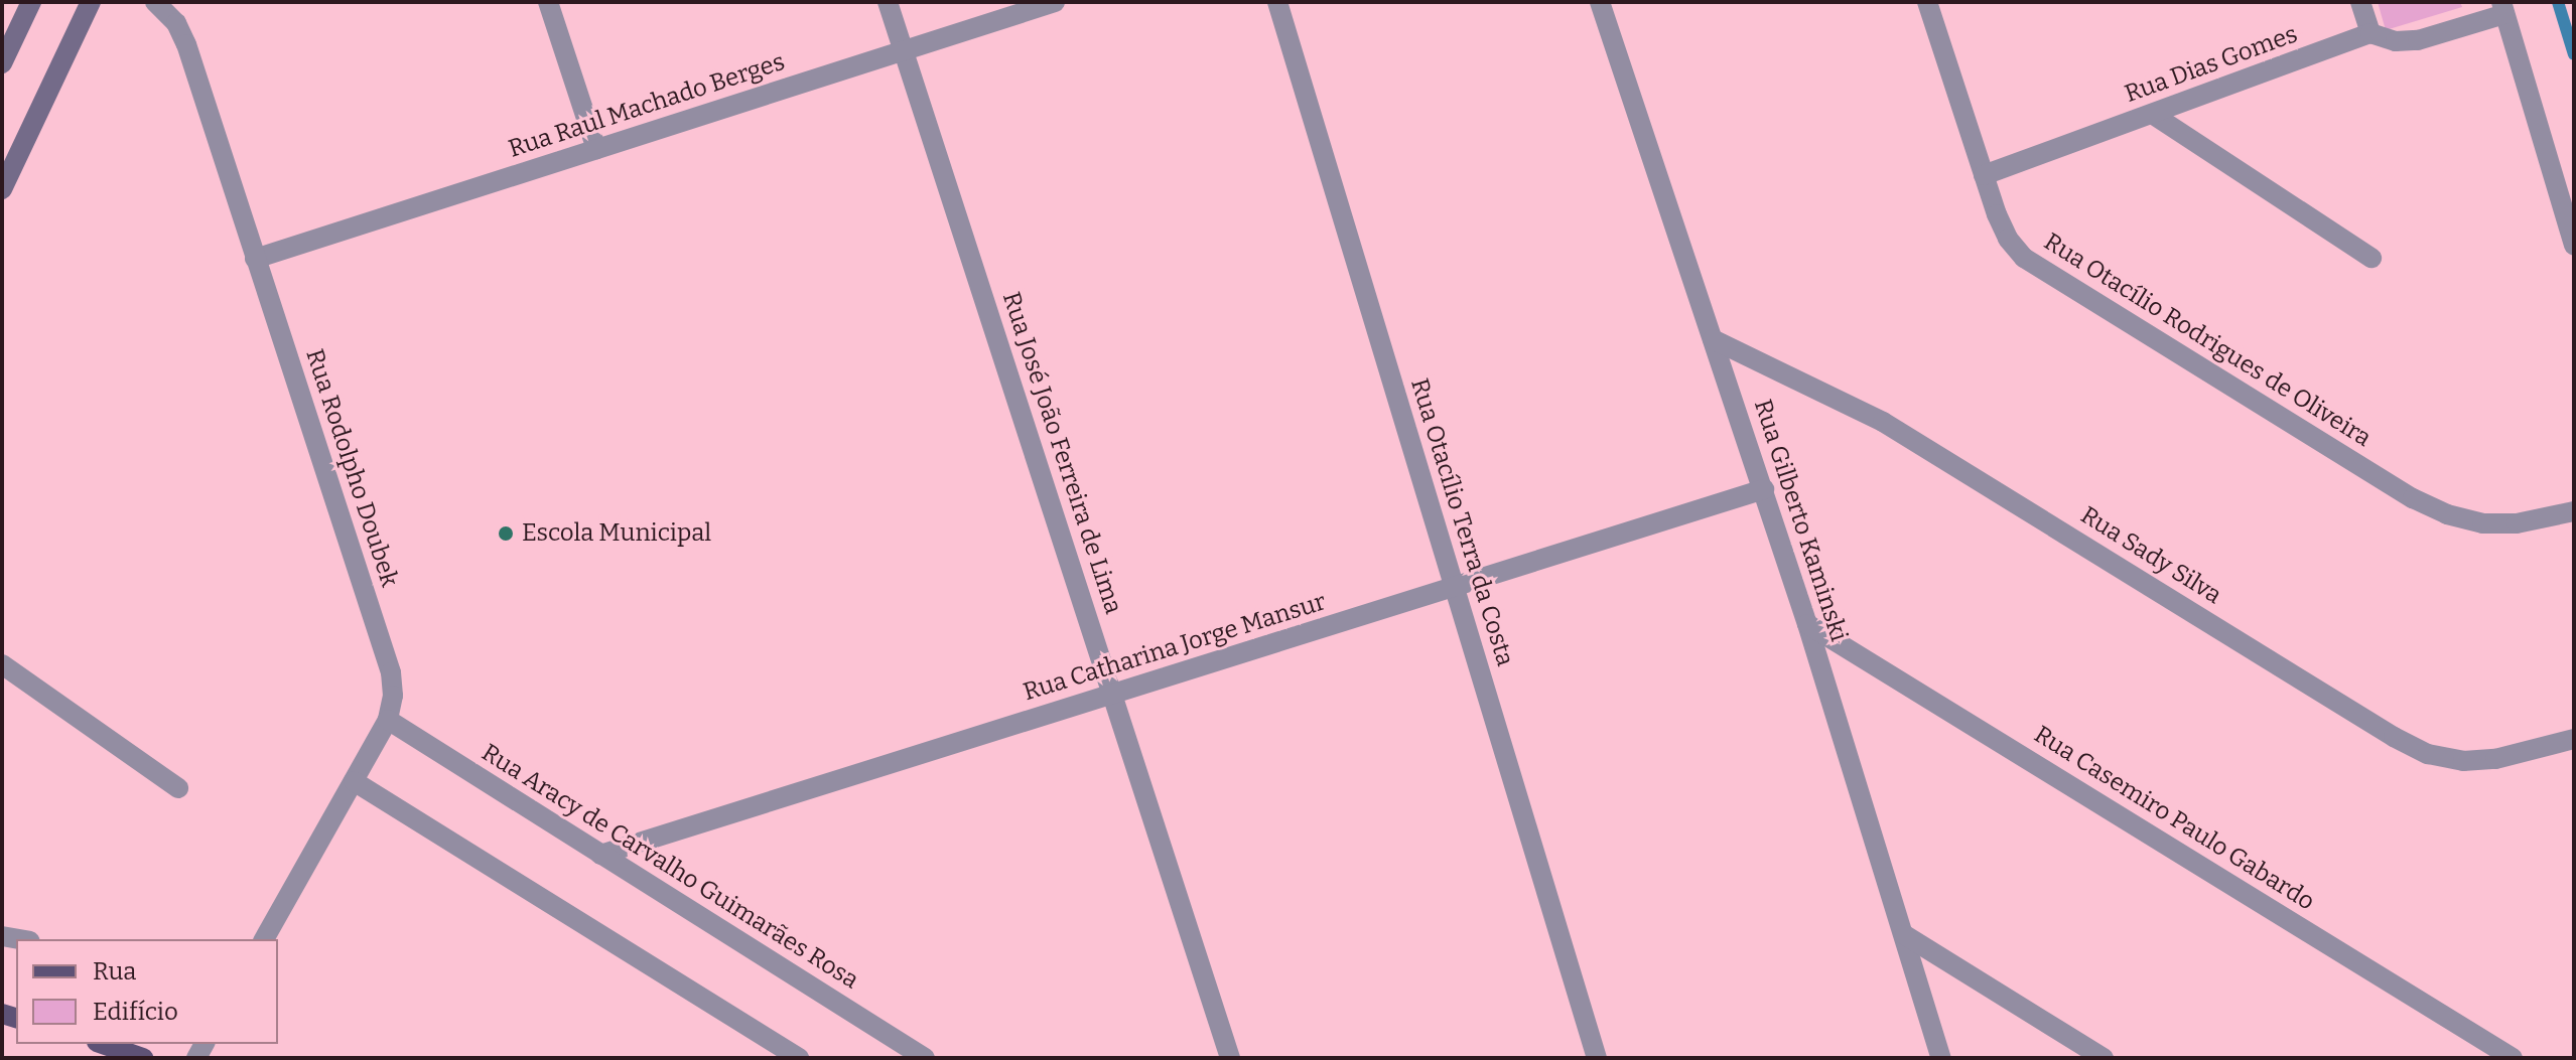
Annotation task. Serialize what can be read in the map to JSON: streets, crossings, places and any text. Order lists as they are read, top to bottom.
{
  "streets": {
    "street": [
      "Rua Dias Gomes",
      "Rua Raul Machado Berges",
      "Rua Otacílio Rodrigues de Oliveira",
      "Rua José João Ferreira de Lima",
      "Rua Rodolpho Doubek",
      "Rua Gilberto Kaminski",
      "Rua Otacílio Terra da Costa",
      "Rua Sady Silva",
      "Rua Catharina Jorge Mansur",
      "Rua Casemiro Paulo Gabardo",
      "Rua Aracy de Carvalho Guimarães Rosa"
    ]
  },
  "crossings": [
    ["Rua Dias Gomes", "Rua Otacílio Rodrigues de Oliveira"],
    ["Rua Raul Machado Berges", "Rua José João Ferreira de Lima"],
    ["Rua Raul Machado Berges", "Rua Rodolpho Doubek"],
    ["Rua José João Ferreira de Lima", "Rua Catharina Jorge Mansur"],
    ["Rua Rodolpho Doubek", "Rua Aracy de Carvalho Guimarães Rosa"],
    ["Rua Gilberto Kaminski", "Rua Sady Silva"],
    ["Rua Gilberto Kaminski", "Rua Catharina Jorge Mansur"],
    ["Rua Gilberto Kaminski", "Rua Casemiro Paulo Gabardo"],
    ["Rua Otacílio Terra da Costa", "Rua Catharina Jorge Mansur"],
    ["Rua Catharina Jorge Mansur", "Rua Aracy de Carvalho Guimarães Rosa"]
  ],
  "places": ["Escola Municipal"],
  "legend": ["Rua", "Edifício"]
}
